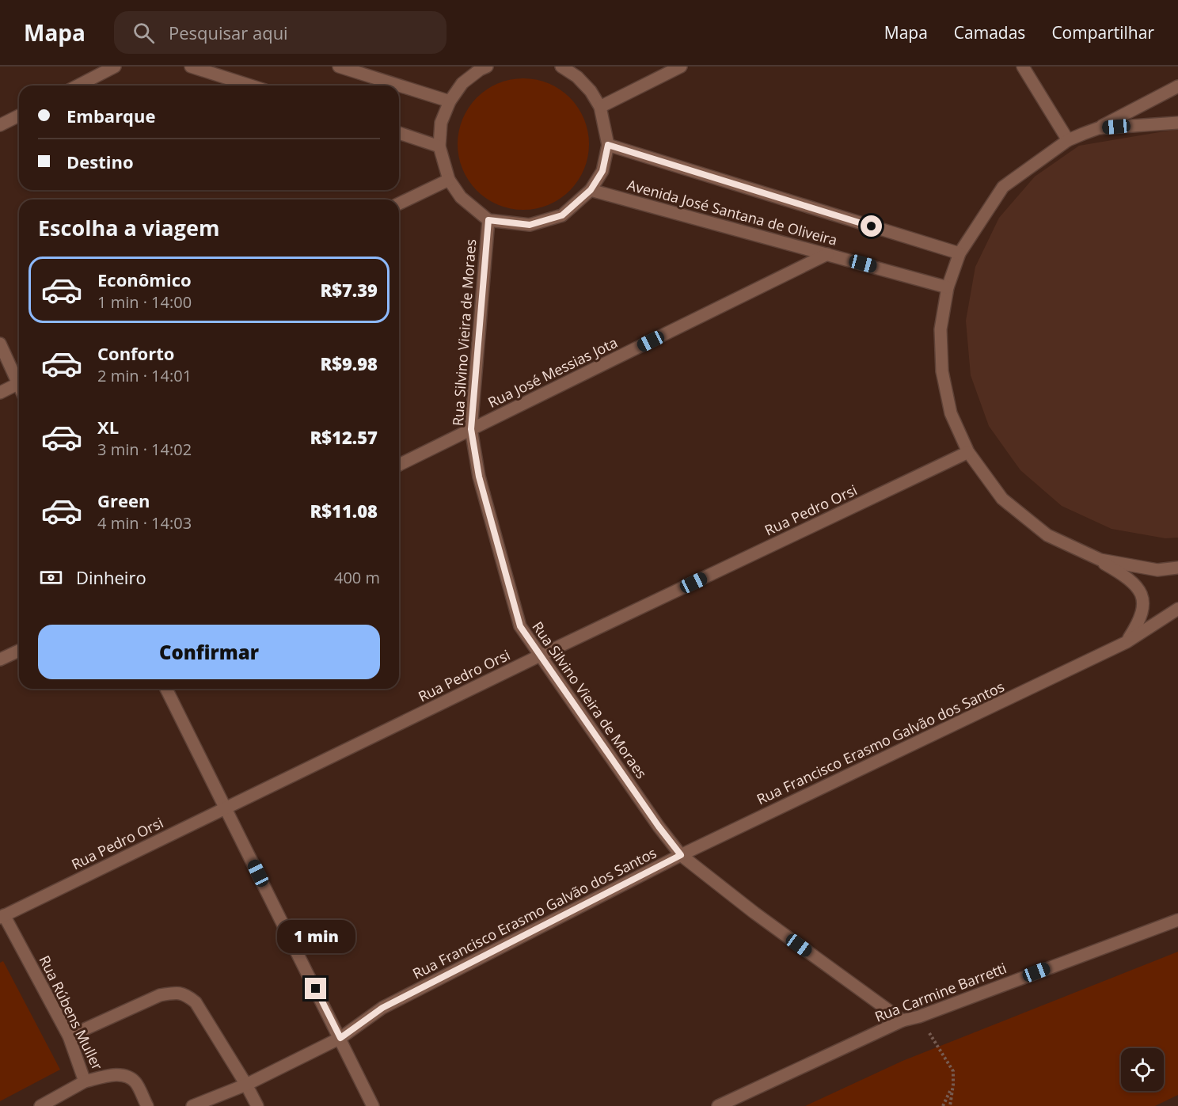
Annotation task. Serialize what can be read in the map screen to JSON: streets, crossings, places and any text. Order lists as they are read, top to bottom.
{
  "streets": {
    "street": [
      "Avenida José Santana de Oliveira",
      "Rua Silvino Vieira de Moraes",
      "Rua José Messias Jota",
      "Rua Pedro Orsi",
      "Rua Francisco Erasmo Galvão dos Santos",
      "Rua Carmine Barretti",
      "Rua Rúbens Muller"
    ]
  },
  "crossings": [
    ["Avenida José Santana de Oliveira", "Rua José Messias Jota"],
    ["Rua Silvino Vieira de Moraes", "Rua José Messias Jota"],
    ["Rua Silvino Vieira de Moraes", "Rua Pedro Orsi"],
    ["Rua Silvino Vieira de Moraes", "Rua Francisco Erasmo Galvão dos Santos"],
    ["Rua Silvino Vieira de Moraes", "Rua Carmine Barretti"],
    ["Rua Pedro Orsi", "Rua Rúbens Muller"]
  ],
  "page": {
    "header": "Mapa",
    "search": "Pesquisar aqui",
    "nav": ["Mapa", "Camadas", "Compartilhar"],
    "banner": ["Embarque", "Destino"],
    "heading": "Escolha a viagem",
    "list": [
      {
        "name": "Econômico",
        "note": "1 min · 14:00",
        "value": "R$7.39"
      },
      {
        "name": "Conforto",
        "note": "2 min · 14:01",
        "value": "R$9.98"
      },
      {
        "name": "XL",
        "note": "3 min · 14:02",
        "value": "R$12.57"
      },
      {
        "name": "Green",
        "note": "4 min · 14:03",
        "value": "R$11.08"
      }
    ],
    "pay": ["Dinheiro", "400 m"],
    "buttons": "Confirmar",
    "bubble": "1 min"
  }
}
